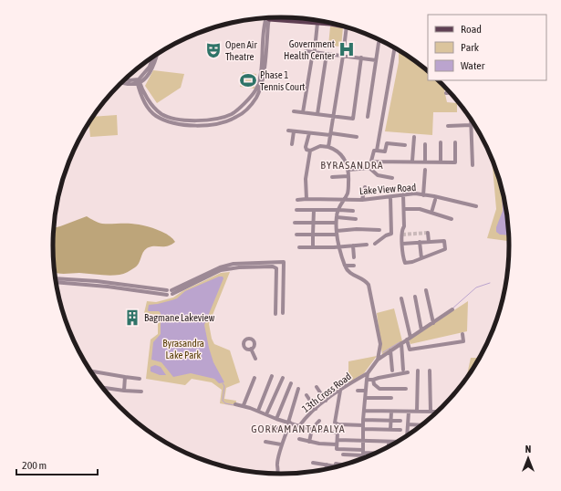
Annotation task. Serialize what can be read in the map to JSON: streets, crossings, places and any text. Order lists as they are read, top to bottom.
{
  "streets": {
    "street": ["Lake View Road", "13th Cross Road"]
  },
  "districts": ["BYRASANDRA", "GORKAMANTAPALYA"],
  "parks": ["Byrasandra Lake Park"],
  "places": {
    "hospital": ["Government Health Center"],
    "theatre": ["Open Air Theatre"],
    "sports": ["Phase 1 Tennis Court"],
    "building": ["Bagmane Lakeview"]
  },
  "legend": ["Road", "Park", "Water"],
  "scale_bar": "200 m",
  "north": "top"
}
